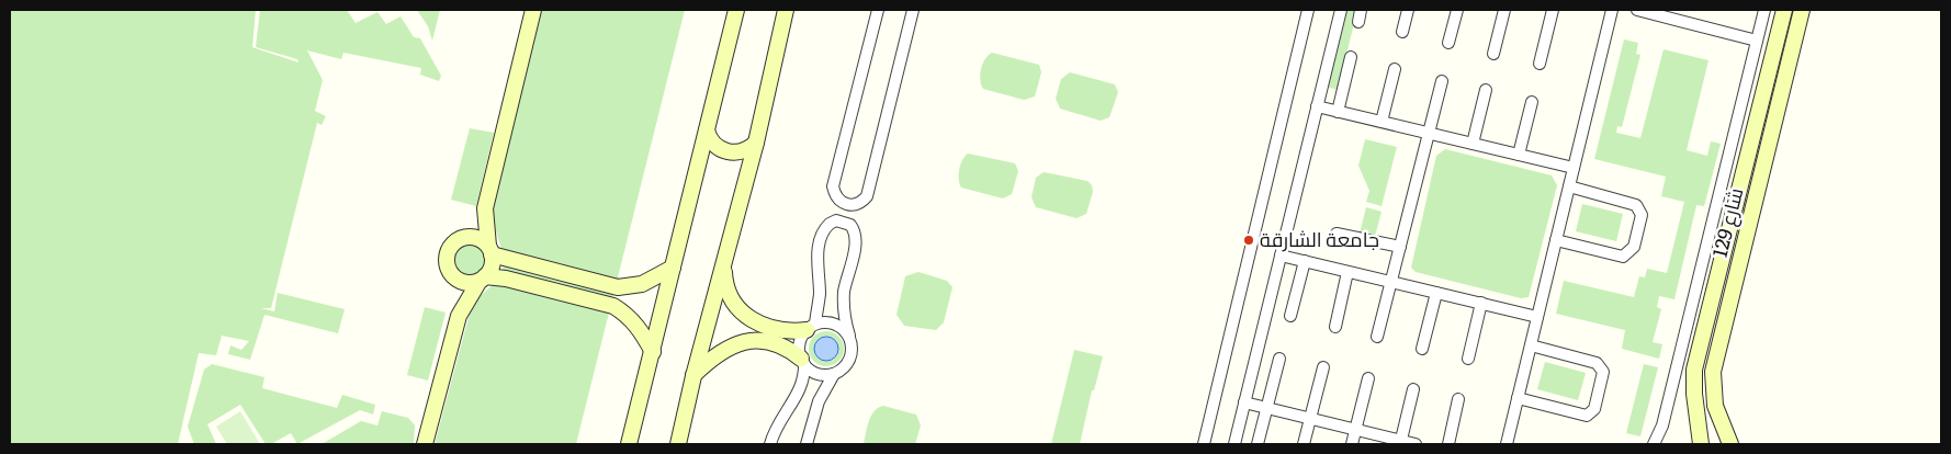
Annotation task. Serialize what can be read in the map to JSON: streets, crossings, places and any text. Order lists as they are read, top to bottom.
{
  "streets": {
    "street": ["شارع 129"]
  },
  "places": ["جامعة الشارقة"]
}
